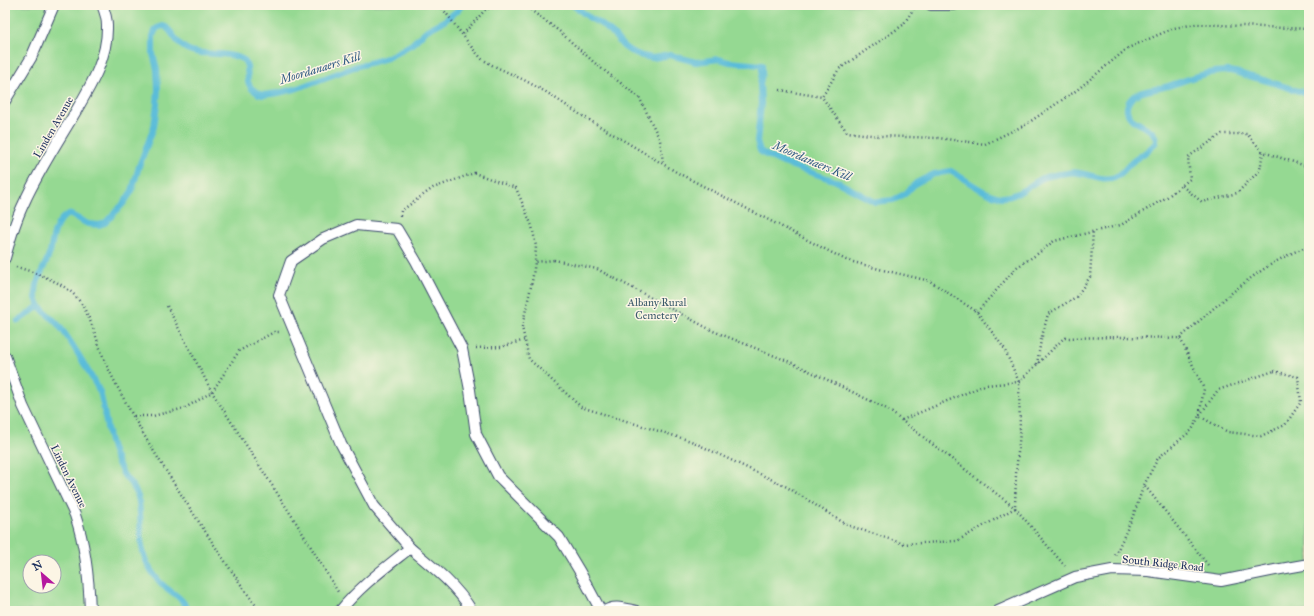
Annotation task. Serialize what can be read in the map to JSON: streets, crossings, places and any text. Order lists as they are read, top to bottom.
{
  "streets": {
    "lane": ["Linden Avenue", "South Ridge Road"]
  },
  "water": ["Moordanaers Kill"],
  "parks": ["Albany Rural Cemetery"],
  "north": "top left"
}
